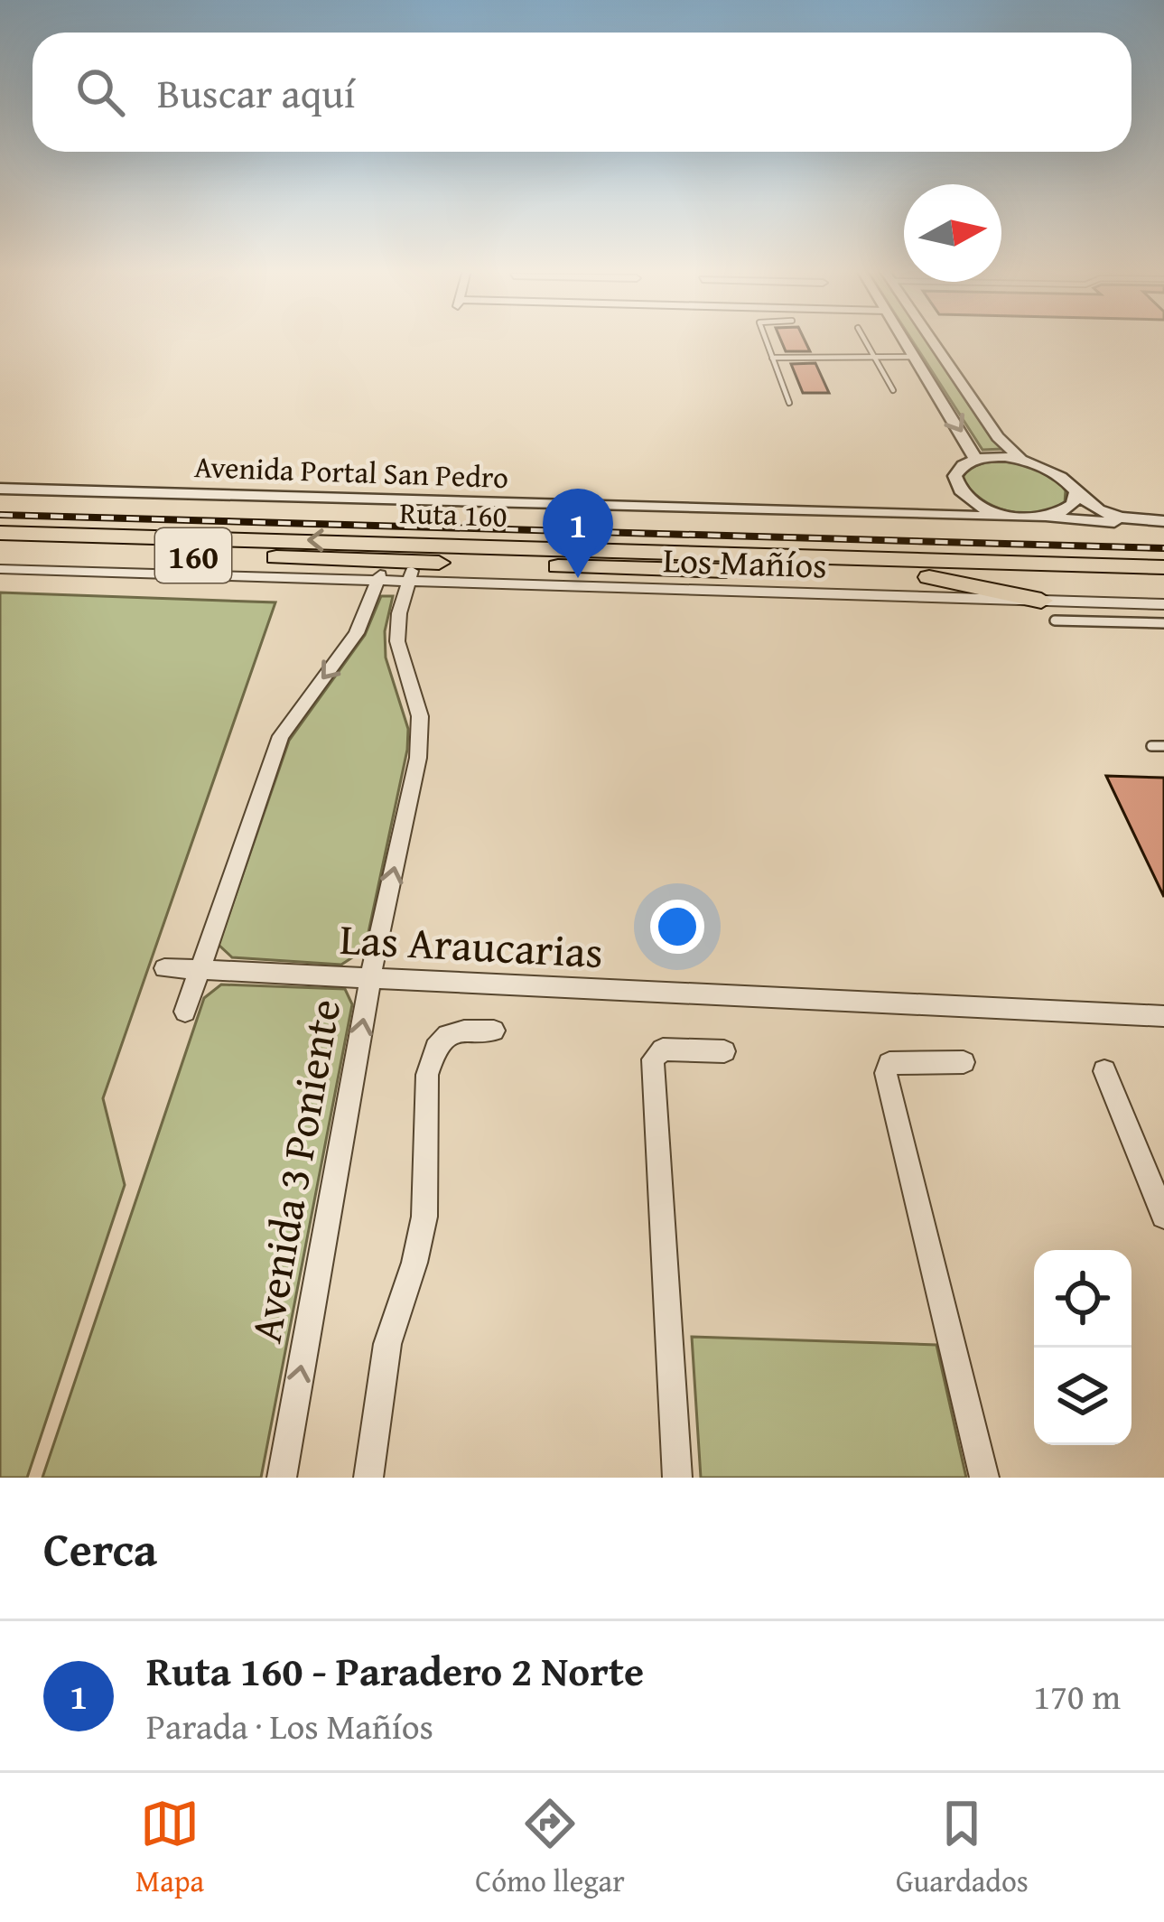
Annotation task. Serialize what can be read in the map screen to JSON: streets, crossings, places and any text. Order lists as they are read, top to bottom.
{
  "streets": {
    "highway": ["Ruta 160", "160"],
    "street": [
      "Avenida Portal San Pedro",
      "Los Mañíos",
      "Las Araucarias",
      "Avenida 3 Poniente"
    ]
  },
  "crossings": [
    ["Ruta 160", "Los Mañíos"],
    ["Ruta 160", "Avenida 3 Poniente"],
    ["Los Mañíos", "Avenida 3 Poniente"],
    ["Las Araucarias", "Avenida 3 Poniente"]
  ],
  "north": "right",
  "page": {
    "search": "Buscar aquí",
    "pins": "1",
    "heading": "Cerca",
    "list": [
      {
        "mark": "1",
        "name": "Ruta 160 - Paradero 2 Norte",
        "note": "Parada · Los Mañíos",
        "value": "170 m"
      }
    ],
    "nav": ["Mapa", "Cómo llegar", "Guardados"]
  }
}
